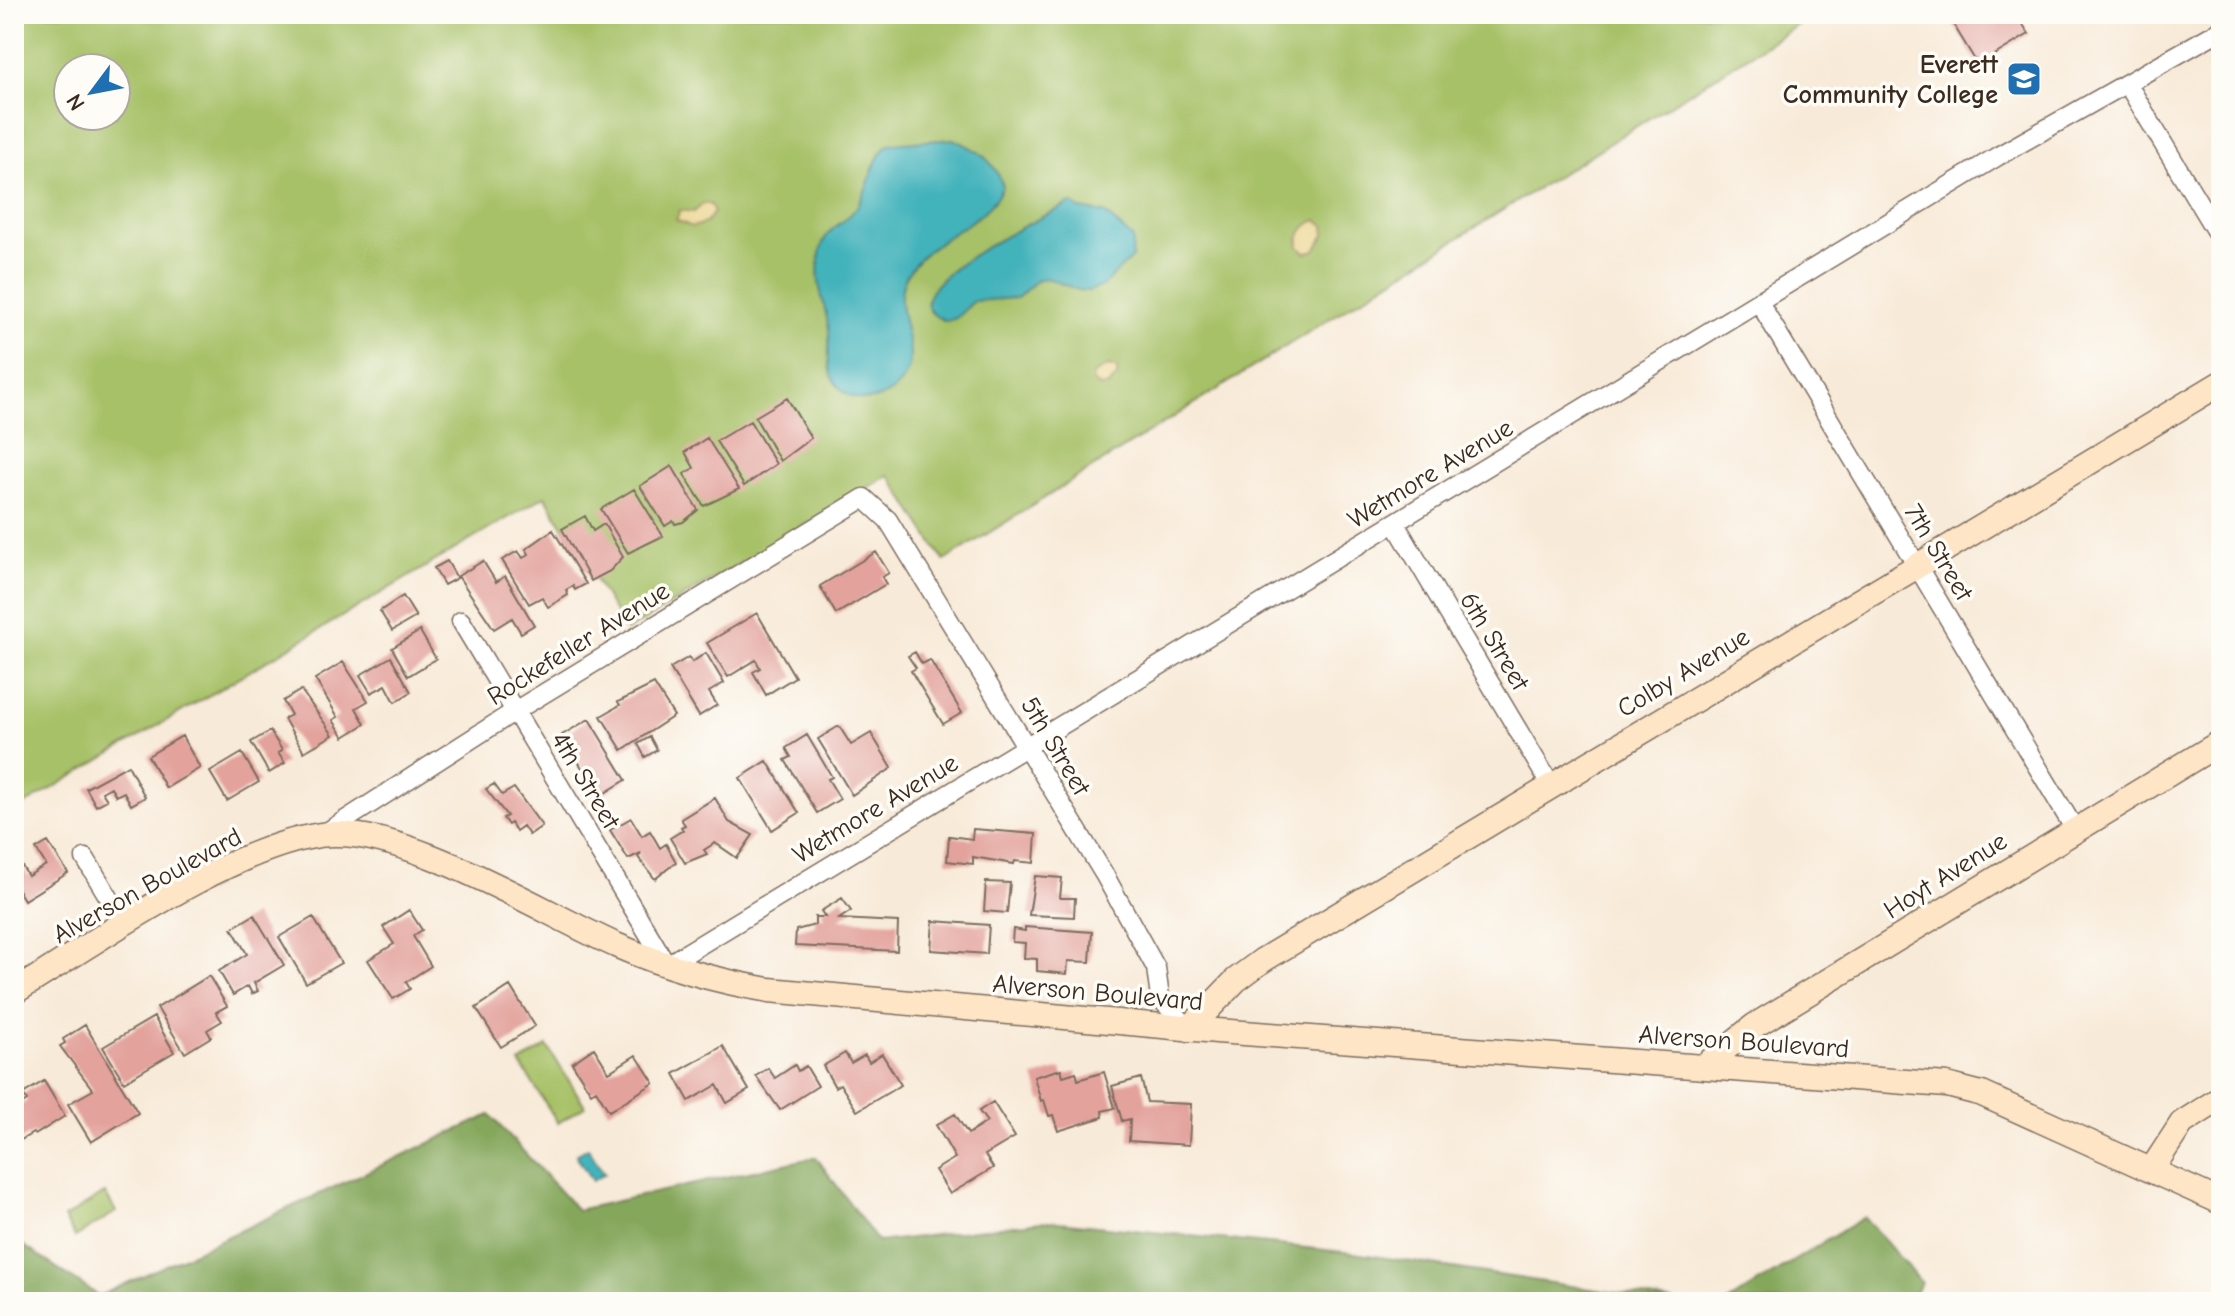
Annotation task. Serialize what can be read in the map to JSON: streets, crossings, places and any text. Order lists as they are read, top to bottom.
{
  "streets": {
    "main road": ["Colby Avenue", "Hoyt Avenue", "Alverson Boulevard"],
    "street": [
      "Wetmore Avenue",
      "7th Street",
      "6th Street",
      "Rockefeller Avenue",
      "5th Street",
      "4th Street"
    ]
  },
  "crossings": [
    ["Wetmore Avenue", "7th Street"],
    ["Wetmore Avenue", "6th Street"],
    ["Wetmore Avenue", "5th Street"],
    ["Wetmore Avenue", "4th Street"],
    ["Wetmore Avenue", "Alverson Boulevard"],
    ["7th Street", "Colby Avenue"],
    ["7th Street", "Hoyt Avenue"],
    ["6th Street", "Colby Avenue"],
    ["Rockefeller Avenue", "5th Street"],
    ["Rockefeller Avenue", "4th Street"],
    ["Rockefeller Avenue", "Alverson Boulevard"],
    ["Colby Avenue", "5th Street"],
    ["Colby Avenue", "Alverson Boulevard"],
    ["5th Street", "Alverson Boulevard"],
    ["4th Street", "Alverson Boulevard"],
    ["Hoyt Avenue", "Alverson Boulevard"]
  ],
  "places": {
    "school or university": ["Everett Community College"]
  },
  "north": "bottom left"
}
